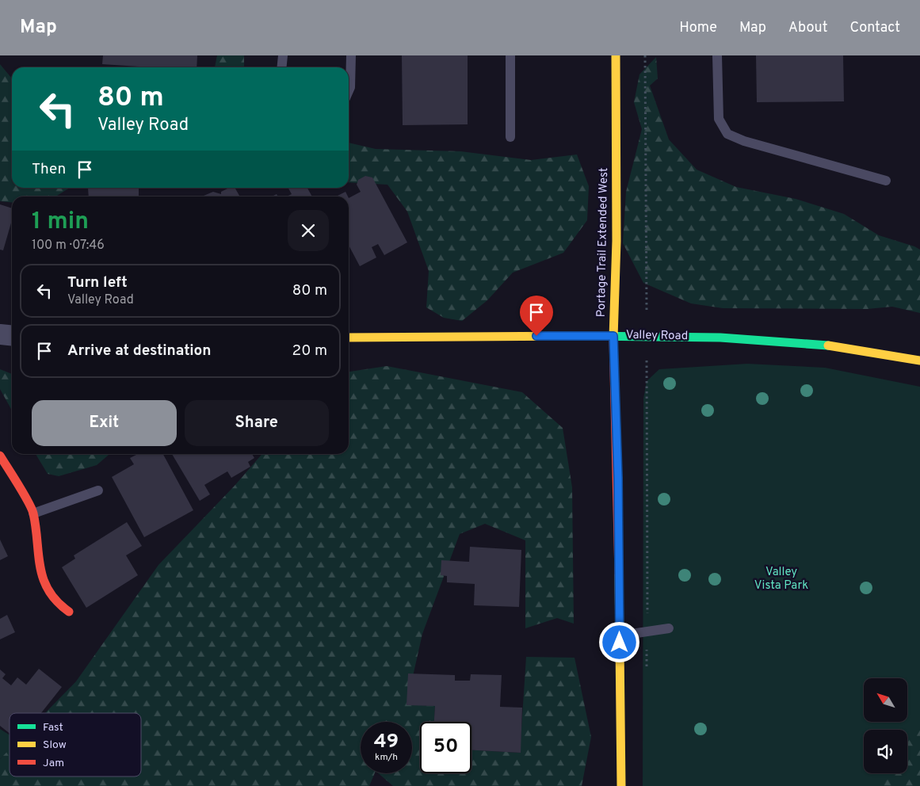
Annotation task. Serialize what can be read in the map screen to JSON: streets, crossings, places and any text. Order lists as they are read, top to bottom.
{
  "streets": {
    "street": ["Portage Trail Extended West", "Valley Road"]
  },
  "crossings": [
    ["Portage Trail Extended West", "Valley Road"]
  ],
  "parks": ["Valley Vista Park"],
  "legend": ["Fast", "Slow", "Jam"],
  "north": "top left",
  "page": {
    "header": "Map",
    "nav": [
      "Home",
      "Map",
      "About",
      "Contact"
    ],
    "turn": ["80 m", "Valley Road"],
    "then": "Then",
    "heading": ["1 min", "100 m · 07:46"],
    "list": [
      {
        "name": "Turn left",
        "note": "Valley Road",
        "value": "80 m"
      },
      {
        "name": "Arrive at destination",
        "value": "20 m"
      }
    ],
    "buttons": ["Exit", "Share"],
    "speed": "49 km/h",
    "limit": "50"
  }
}
